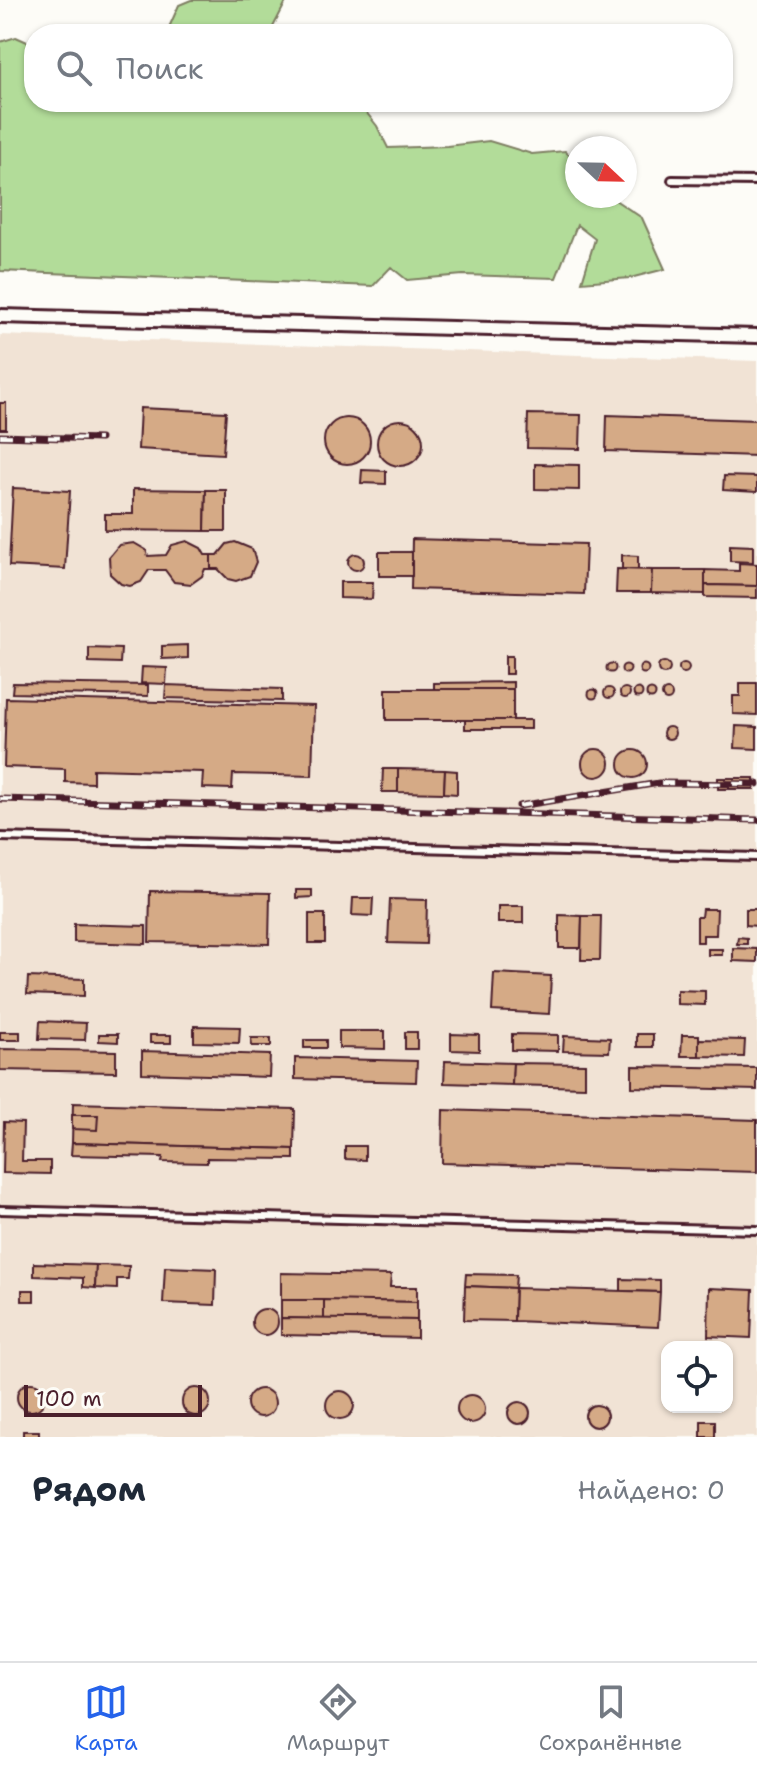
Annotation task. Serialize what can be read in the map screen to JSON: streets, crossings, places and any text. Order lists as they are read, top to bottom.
{
  "scale_bar": "100 m",
  "north": "right",
  "page": {
    "search": "Поиск",
    "scale": "100 m",
    "heading": ["Рядом", "Найдено: 0"],
    "nav": ["Карта", "Маршрут", "Сохранённые"]
  }
}
